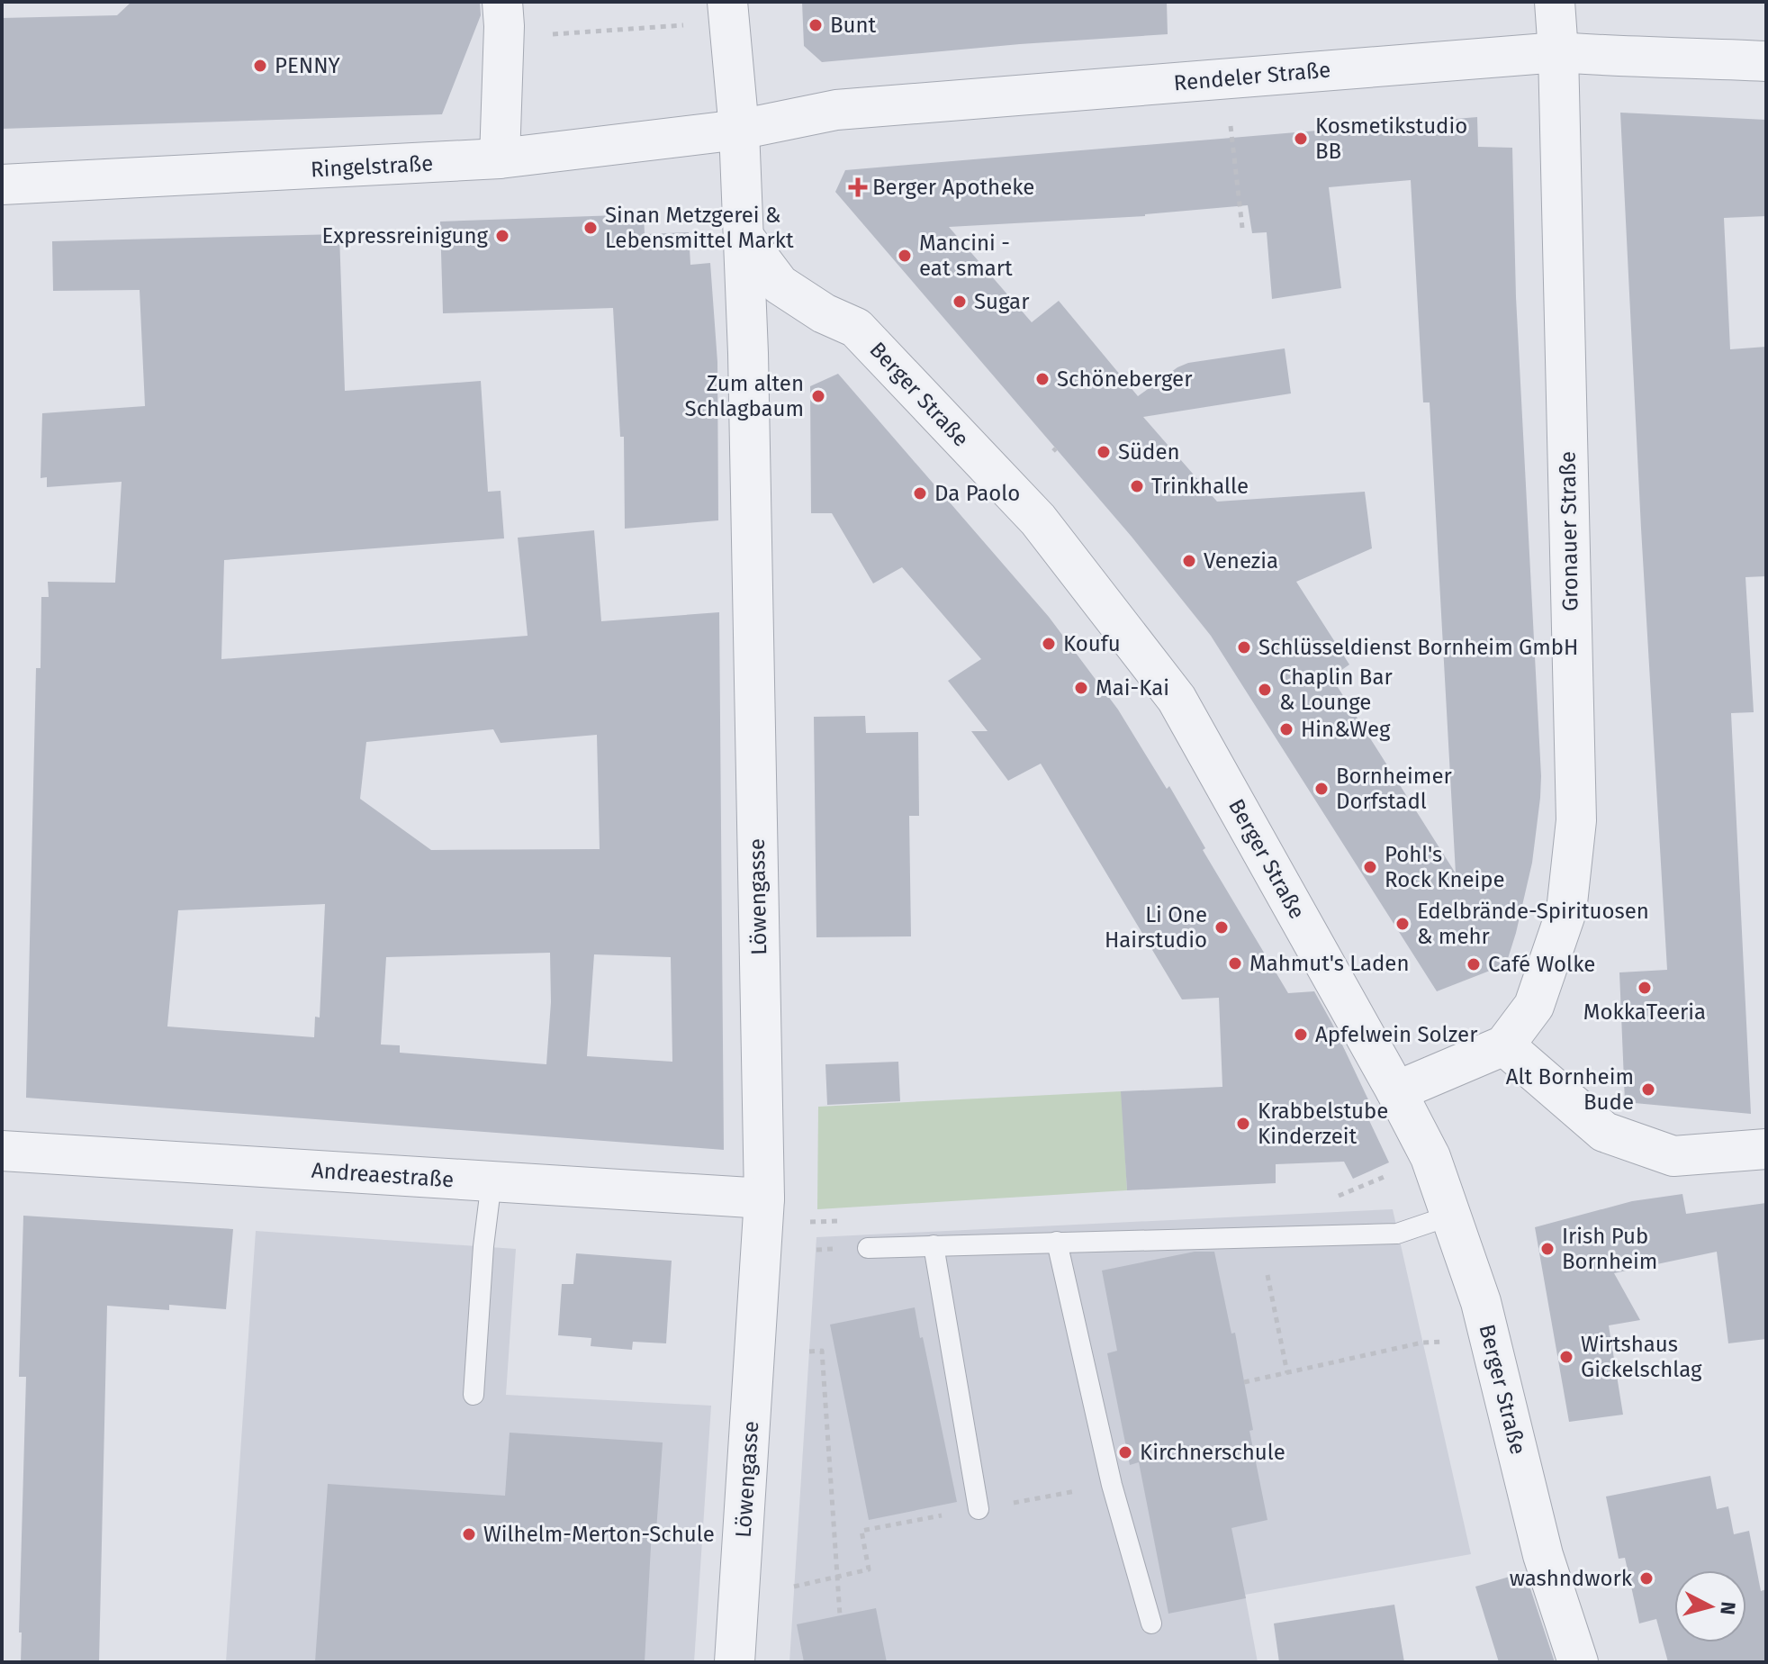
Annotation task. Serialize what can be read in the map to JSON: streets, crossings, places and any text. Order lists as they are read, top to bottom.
{
  "streets": {
    "street": [
      "Rendeler Straße",
      "Ringelstraße",
      "Berger Straße",
      "Gronauer Straße",
      "Löwengasse",
      "Andreaestraße"
    ]
  },
  "crossings": [
    ["Rendeler Straße", "Ringelstraße"],
    ["Rendeler Straße", "Gronauer Straße"],
    ["Rendeler Straße", "Löwengasse"],
    ["Ringelstraße", "Löwengasse"],
    ["Berger Straße", "Löwengasse"],
    ["Löwengasse", "Andreaestraße"]
  ],
  "places": {
    "other": [
      "Bunt",
      "PENNY",
      "Kosmetikstudio BB",
      "Sinan Metzgerei & Lebensmittel Markt",
      "Expressreinigung",
      "Mancini - eat smart",
      "Sugar",
      "Schöneberger",
      "Zum alten Schlagbaum",
      "Süden",
      "Trinkhalle",
      "Da Paolo",
      "Venezia",
      "Koufu",
      "Schlüsseldienst Bornheim GmbH",
      "Mai-Kai",
      "Chaplin Bar & Lounge",
      "Hin&Weg",
      "Bornheimer Dorfstadl",
      "Pohl's Rock Kneipe",
      "Edelbrände-Spirituosen & mehr",
      "Li One Hairstudio",
      "Mahmut's Laden",
      "Café Wolke",
      "MokkaTeeria",
      "Apfelwein Solzer",
      "Alt Bornheim Bude",
      "Krabbelstube Kinderzeit",
      "Irish Pub Bornheim",
      "Wirtshaus Gickelschlag",
      "Kirchnerschule",
      "Wilhelm-Merton-Schule",
      "washndwork"
    ],
    "health": ["Berger Apotheke"]
  },
  "north": "right"
}
